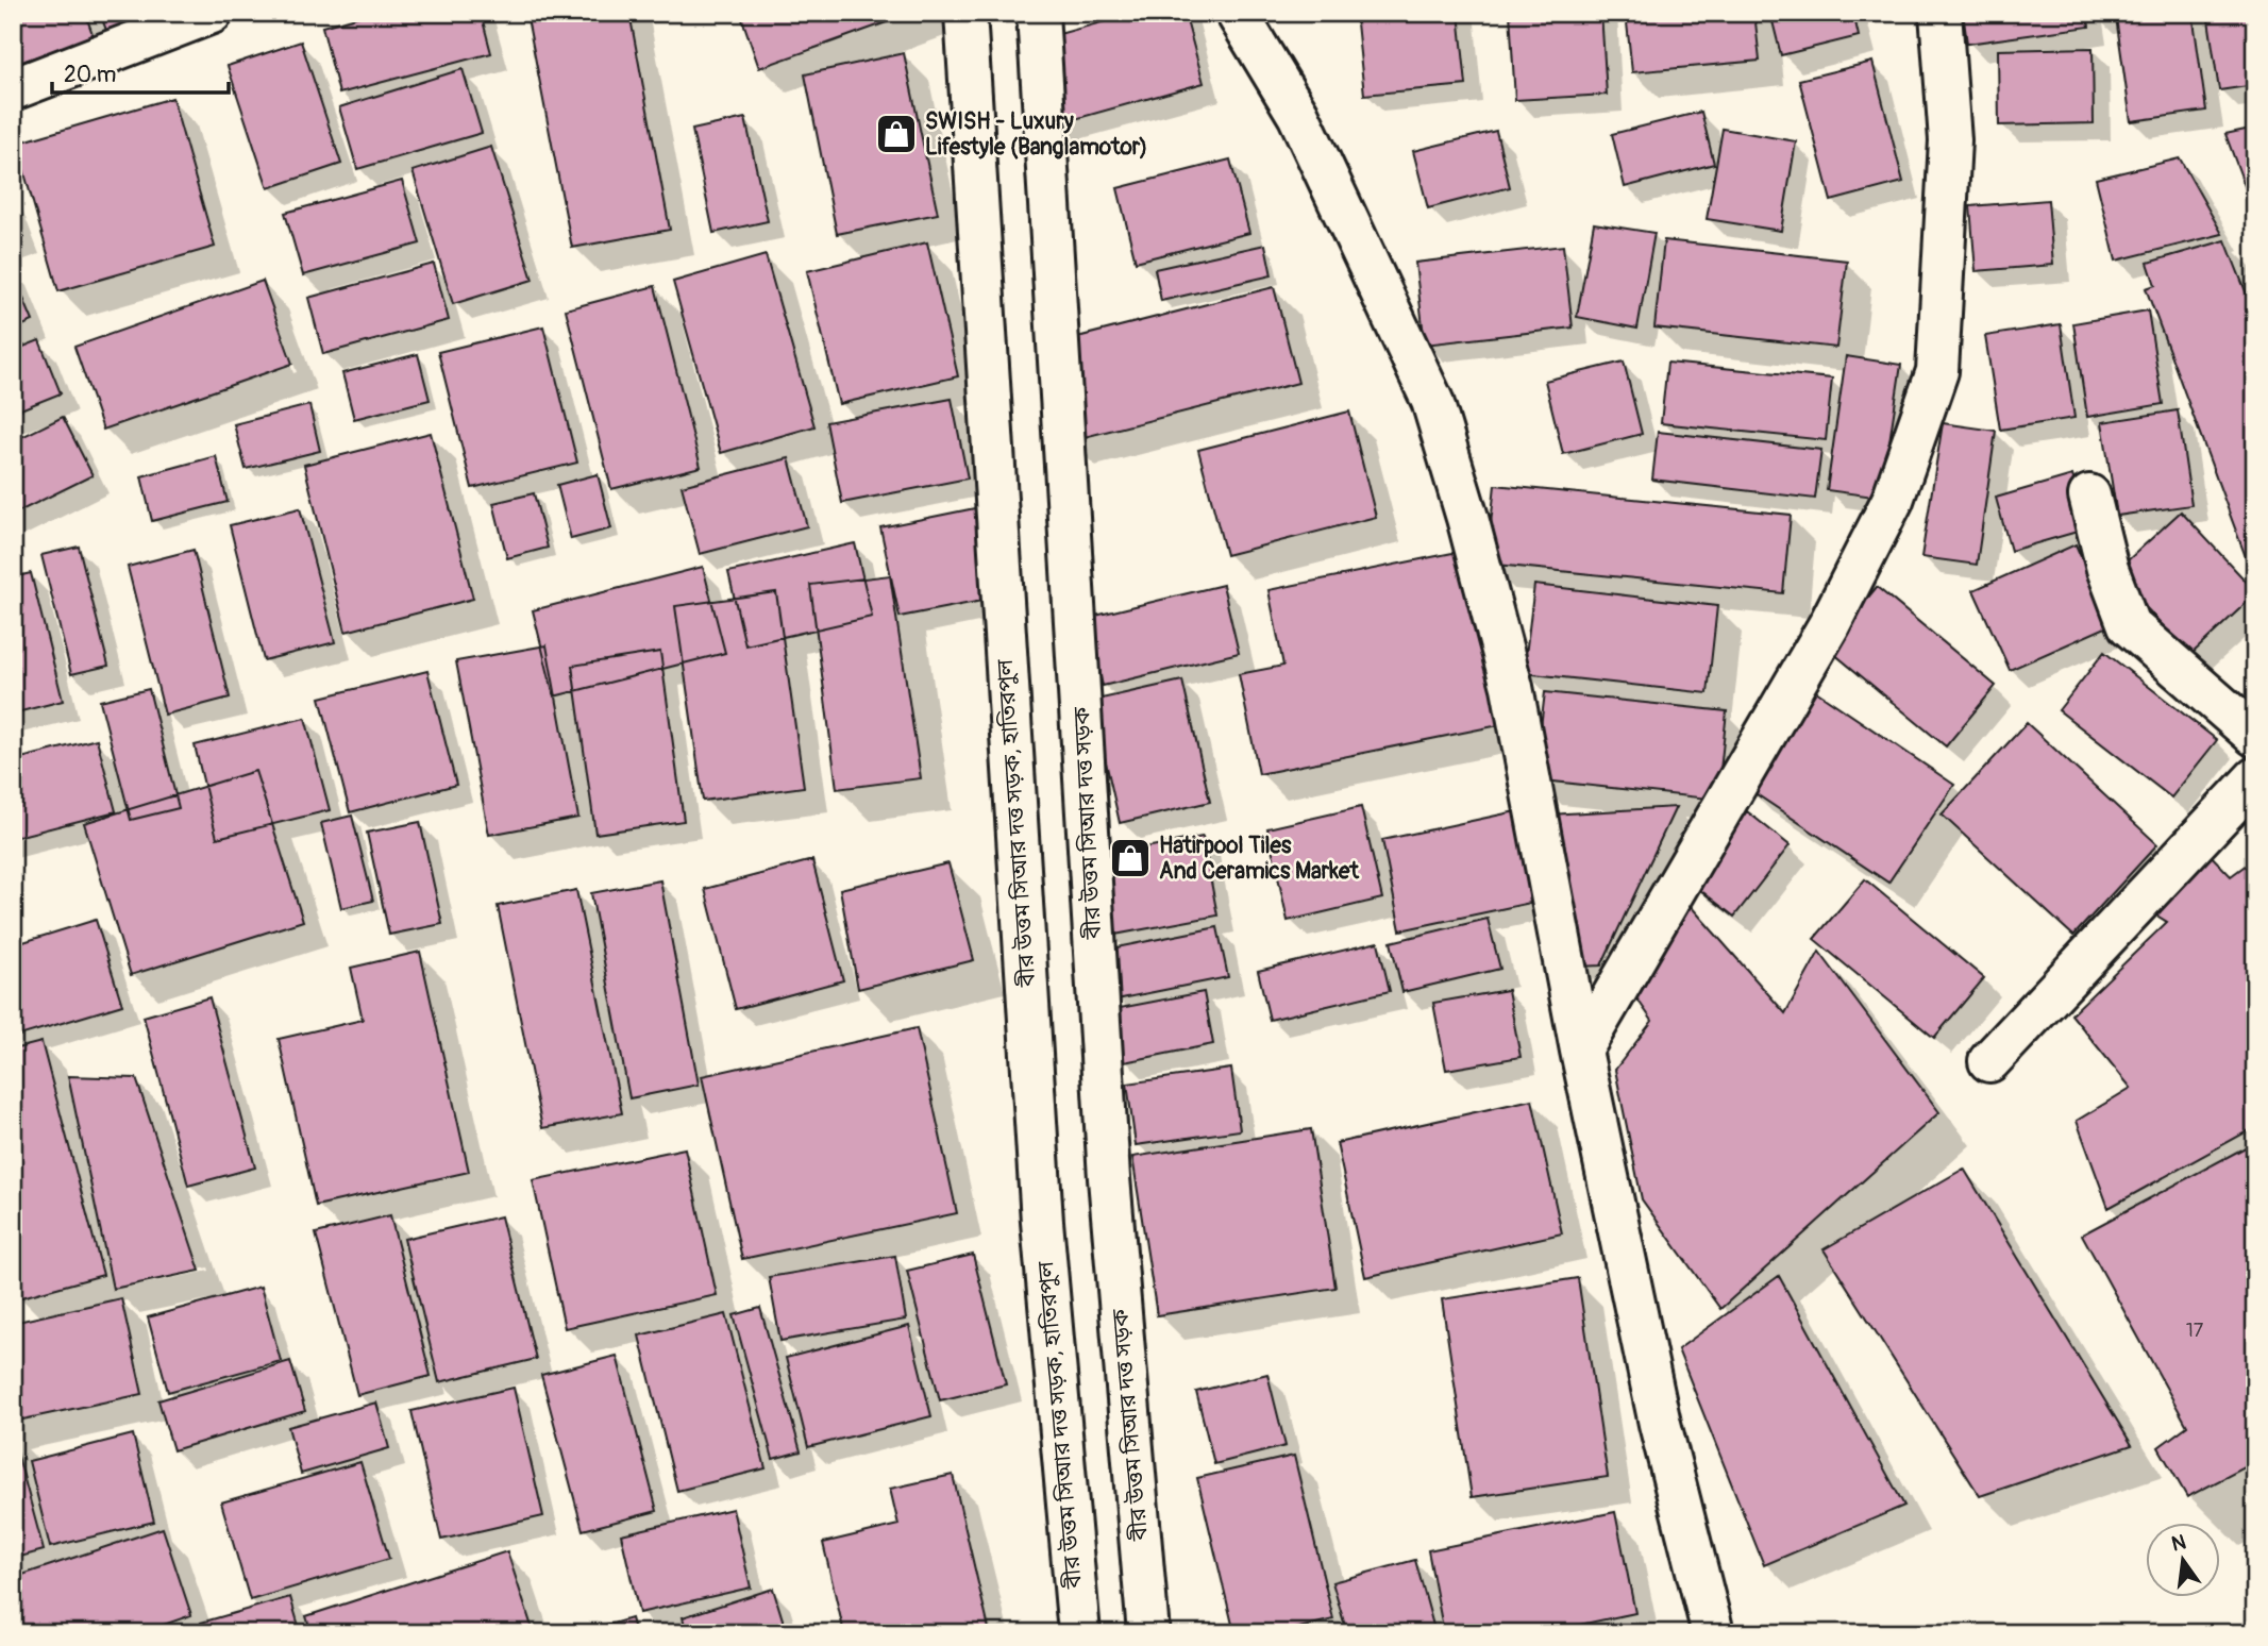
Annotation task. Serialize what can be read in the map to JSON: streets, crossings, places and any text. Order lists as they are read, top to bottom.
{
  "streets": {
    "street": ["বীর উত্তম সিআর দত্ত সড়ক, হাতিরপুল", "বীর উত্তম সিআর দত্ত সড়ক"]
  },
  "places": {
    "shop": ["SWISH - Luxury Lifestyle (Banglamotor)", "Hatirpool Tiles And Ceramics Market"]
  },
  "house_numbers": ["17"],
  "scale_bar": "20 m",
  "north": "top"
}
